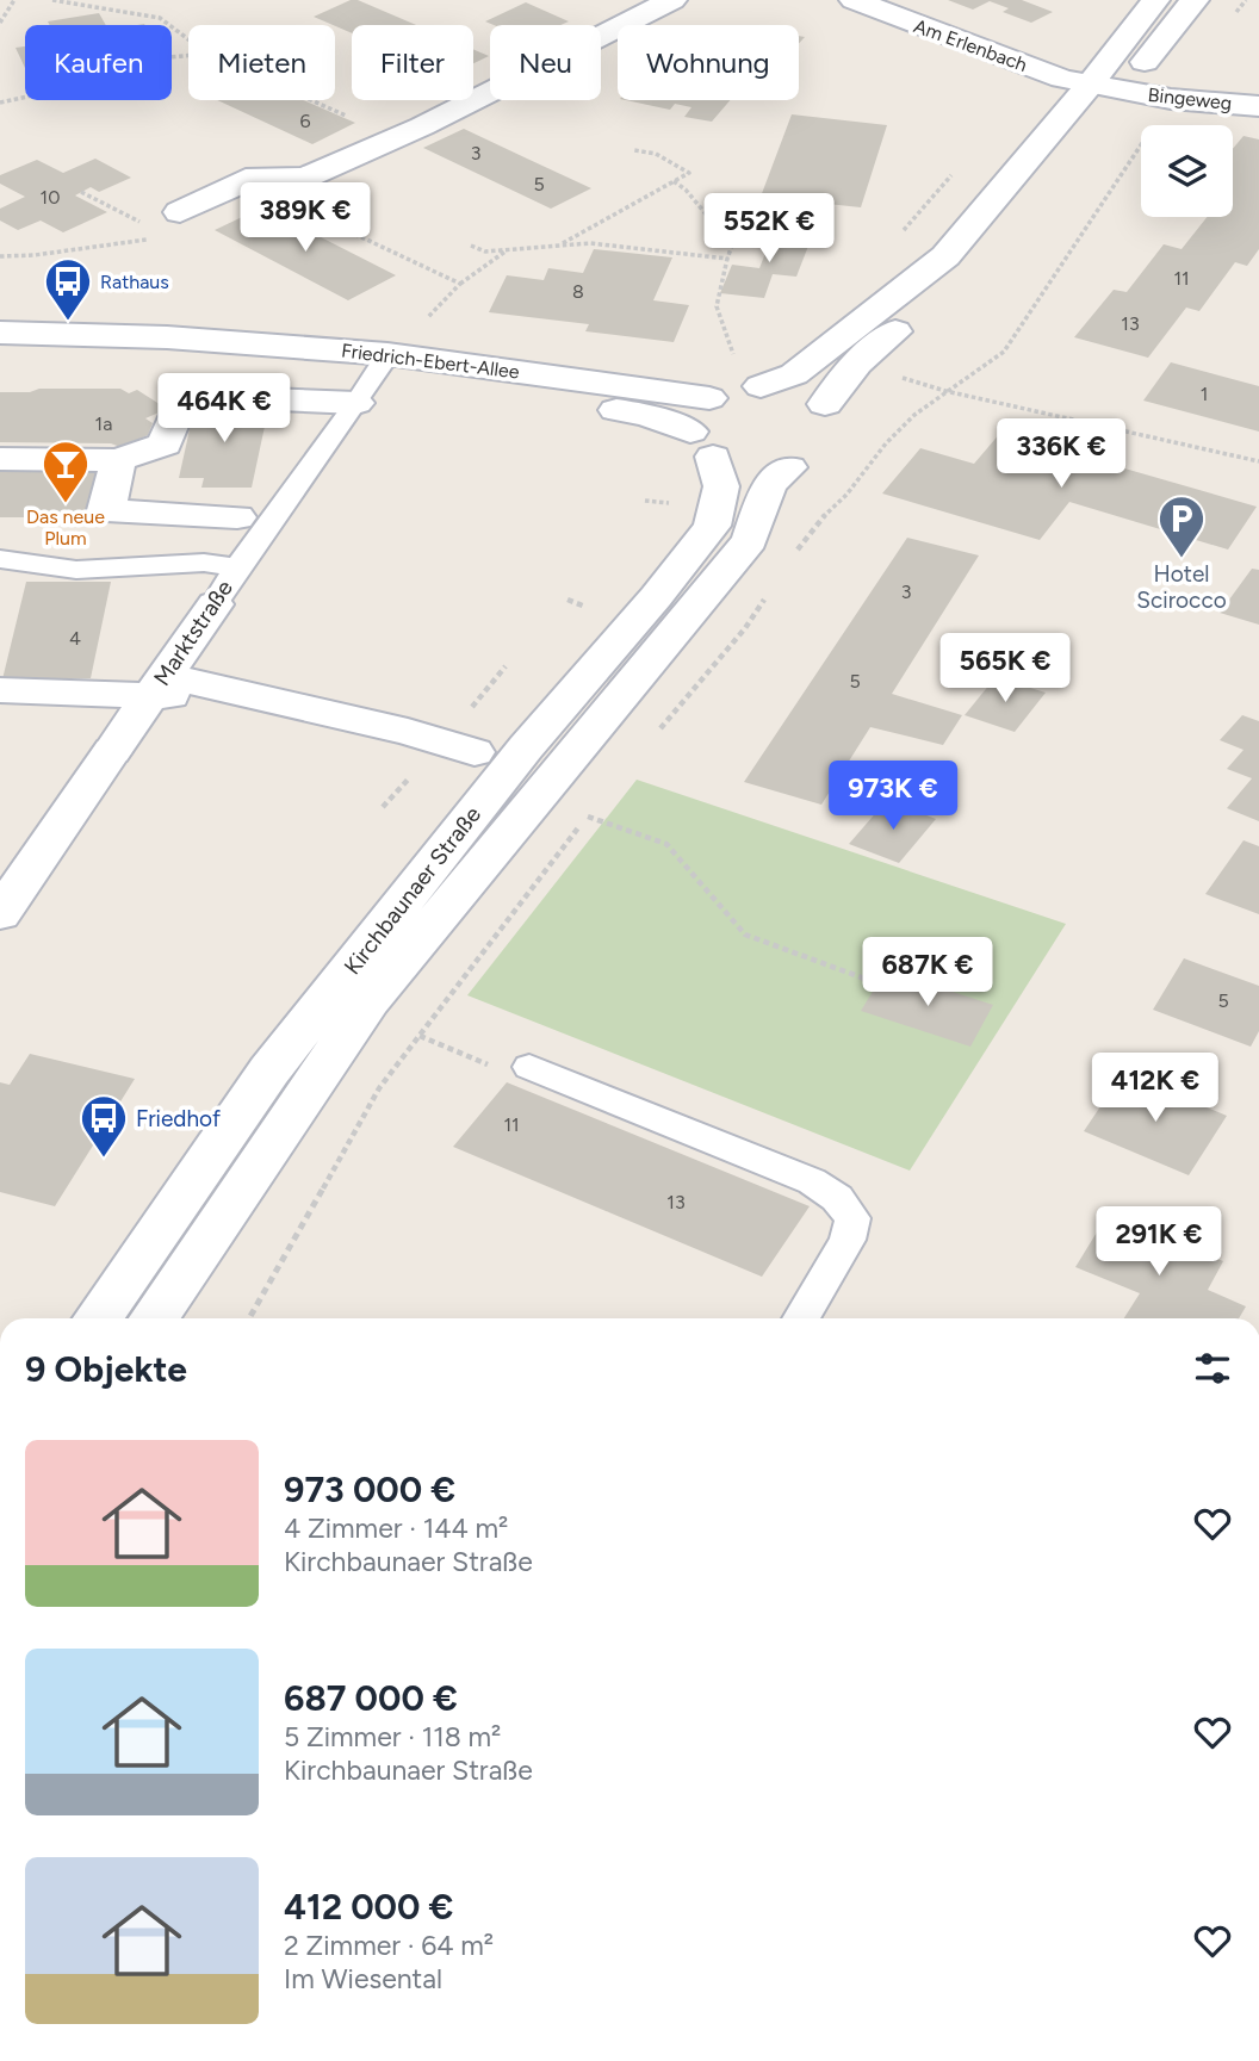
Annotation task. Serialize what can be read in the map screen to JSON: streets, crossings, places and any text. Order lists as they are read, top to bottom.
{
  "streets": {
    "street": [
      "Am Erlenbach",
      "Bingeweg",
      "Friedrich-Ebert-Allee",
      "Marktstraße",
      "Kirchbaunaer Straße"
    ]
  },
  "crossings": [
    ["Am Erlenbach", "Bingeweg"],
    ["Am Erlenbach", "Kirchbaunaer Straße"],
    ["Bingeweg", "Kirchbaunaer Straße"],
    ["Friedrich-Ebert-Allee", "Marktstraße"],
    ["Friedrich-Ebert-Allee", "Kirchbaunaer Straße"]
  ],
  "places": {
    "bus stop": ["Rathaus", "Friedhof"],
    "bar": ["Das neue Plum"],
    "parking": ["Hotel Scirocco"]
  },
  "house_numbers": [
    "6",
    "3",
    "5",
    "10",
    "11",
    "8",
    "13",
    "1",
    "1a",
    "3",
    "4",
    "5",
    "5",
    "11",
    "13"
  ],
  "page": {
    "chip": [
      "Kaufen",
      "Mieten",
      "Filter",
      "Neu",
      "Wohnung"
    ],
    "price": [
      "389K €",
      "552K €",
      "464K €",
      "336K €",
      "565K €",
      "973K €",
      "687K €",
      "412K €",
      "291K €"
    ],
    "heading": "9 Objekte",
    "list": [
      {
        "name": "973 000 €",
        "note": "4 Zimmer · 144 m² · Kirchbaunaer Straße"
      },
      {
        "name": "687 000 €",
        "note": "5 Zimmer · 118 m² · Kirchbaunaer Straße"
      },
      {
        "name": "412 000 €",
        "note": "2 Zimmer · 64 m² · Im Wiesental"
      }
    ]
  }
}
